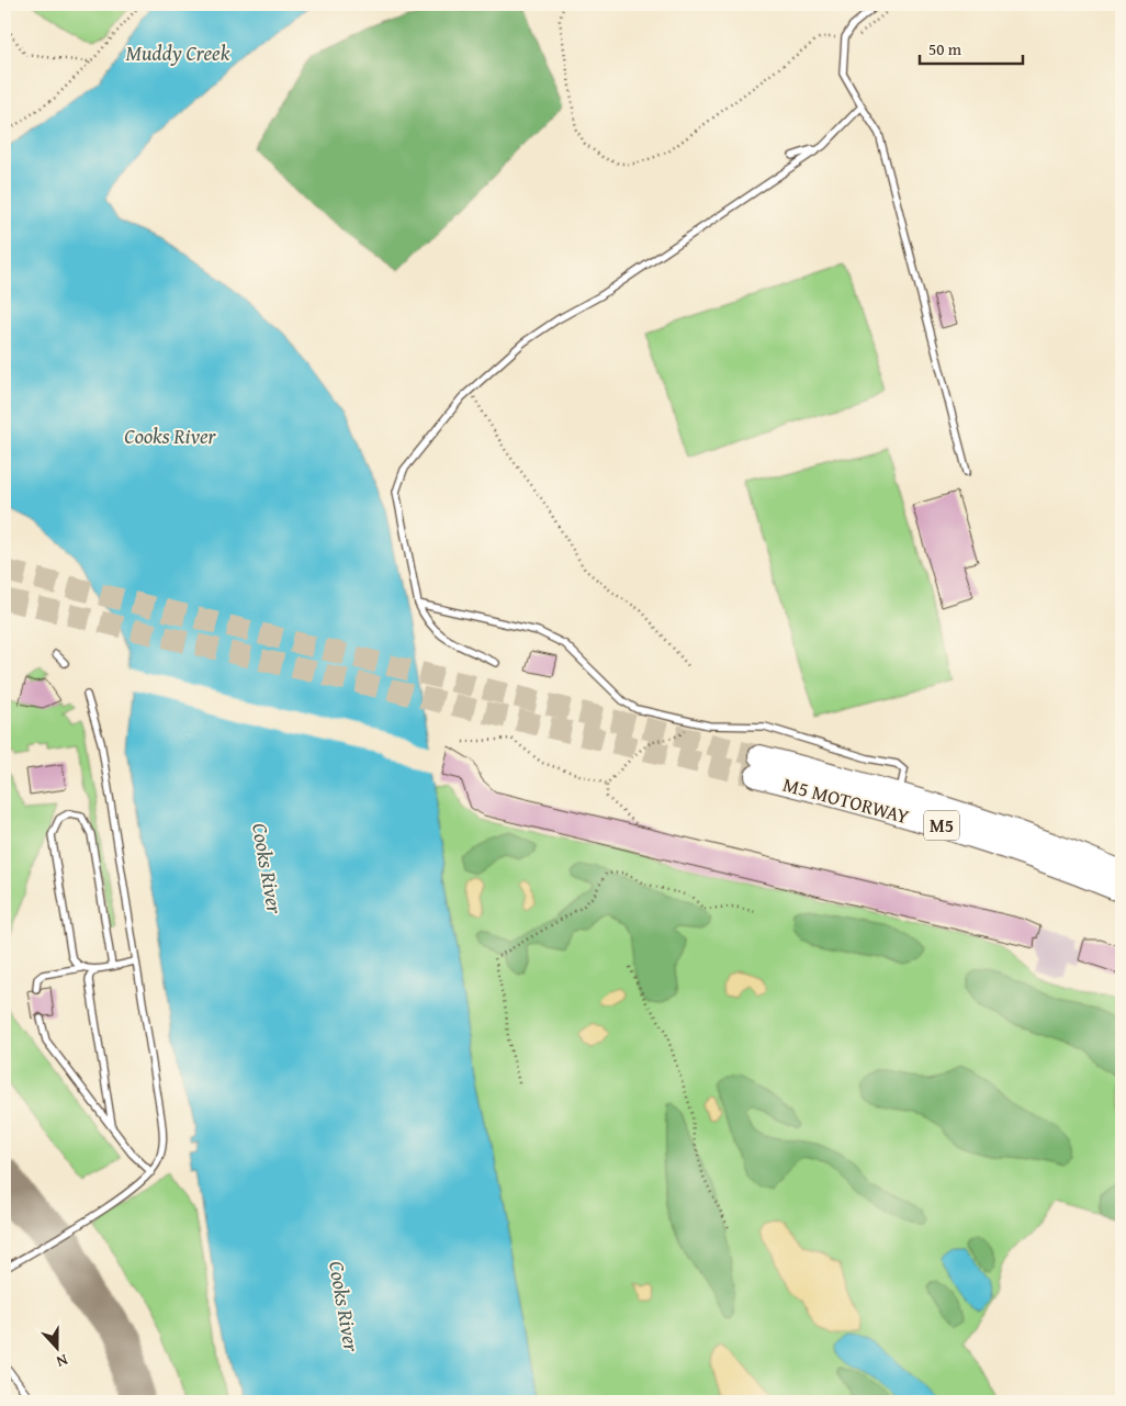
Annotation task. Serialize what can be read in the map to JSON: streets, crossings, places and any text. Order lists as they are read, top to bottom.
{
  "streets": {
    "highway": ["M5 MOTORWAY", "M5"]
  },
  "water": ["Muddy Creek", "Cooks River"],
  "scale_bar": "50 m",
  "north": "bottom"
}
